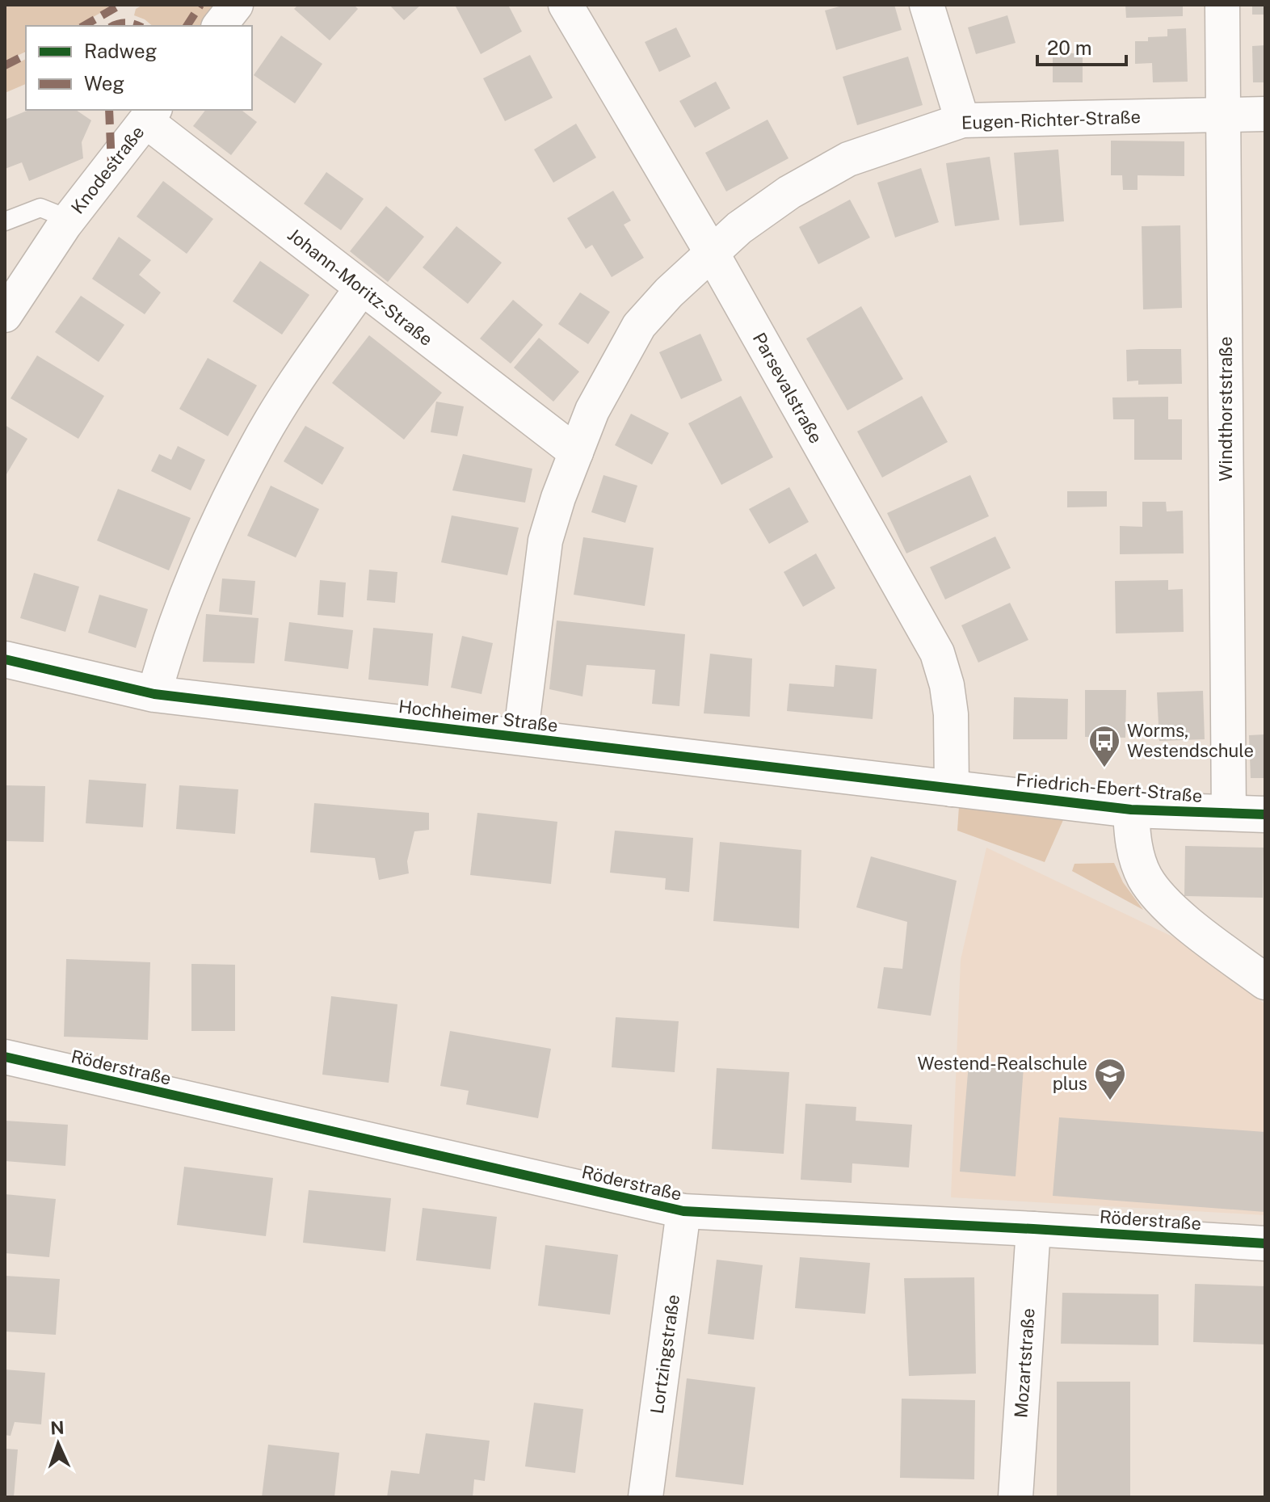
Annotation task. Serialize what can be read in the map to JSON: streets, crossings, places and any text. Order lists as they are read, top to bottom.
{
  "streets": {
    "street": [
      "Eugen-Richter-Straße",
      "Knodestraße",
      "Johann-Moritz-Straße",
      "Parsevalstraße",
      "Windthorststraße",
      "Hochheimer Straße",
      "Friedrich-Ebert-Straße",
      "Röderstraße",
      "Lortzingstraße",
      "Mozartstraße"
    ]
  },
  "crossings": [
    ["Eugen-Richter-Straße", "Johann-Moritz-Straße"],
    ["Eugen-Richter-Straße", "Parsevalstraße"],
    ["Eugen-Richter-Straße", "Windthorststraße"],
    ["Eugen-Richter-Straße", "Hochheimer Straße"],
    ["Knodestraße", "Johann-Moritz-Straße"],
    ["Parsevalstraße", "Hochheimer Straße"],
    ["Parsevalstraße", "Friedrich-Ebert-Straße"],
    ["Windthorststraße", "Friedrich-Ebert-Straße"],
    ["Hochheimer Straße", "Friedrich-Ebert-Straße"],
    ["Röderstraße", "Lortzingstraße"],
    ["Röderstraße", "Mozartstraße"]
  ],
  "places": {
    "bus stop": ["Worms, Westendschule"],
    "school or university": ["Westend-Realschule plus"]
  },
  "legend": ["Radweg", "Weg"],
  "scale_bar": "20 m",
  "north": "top"
}
